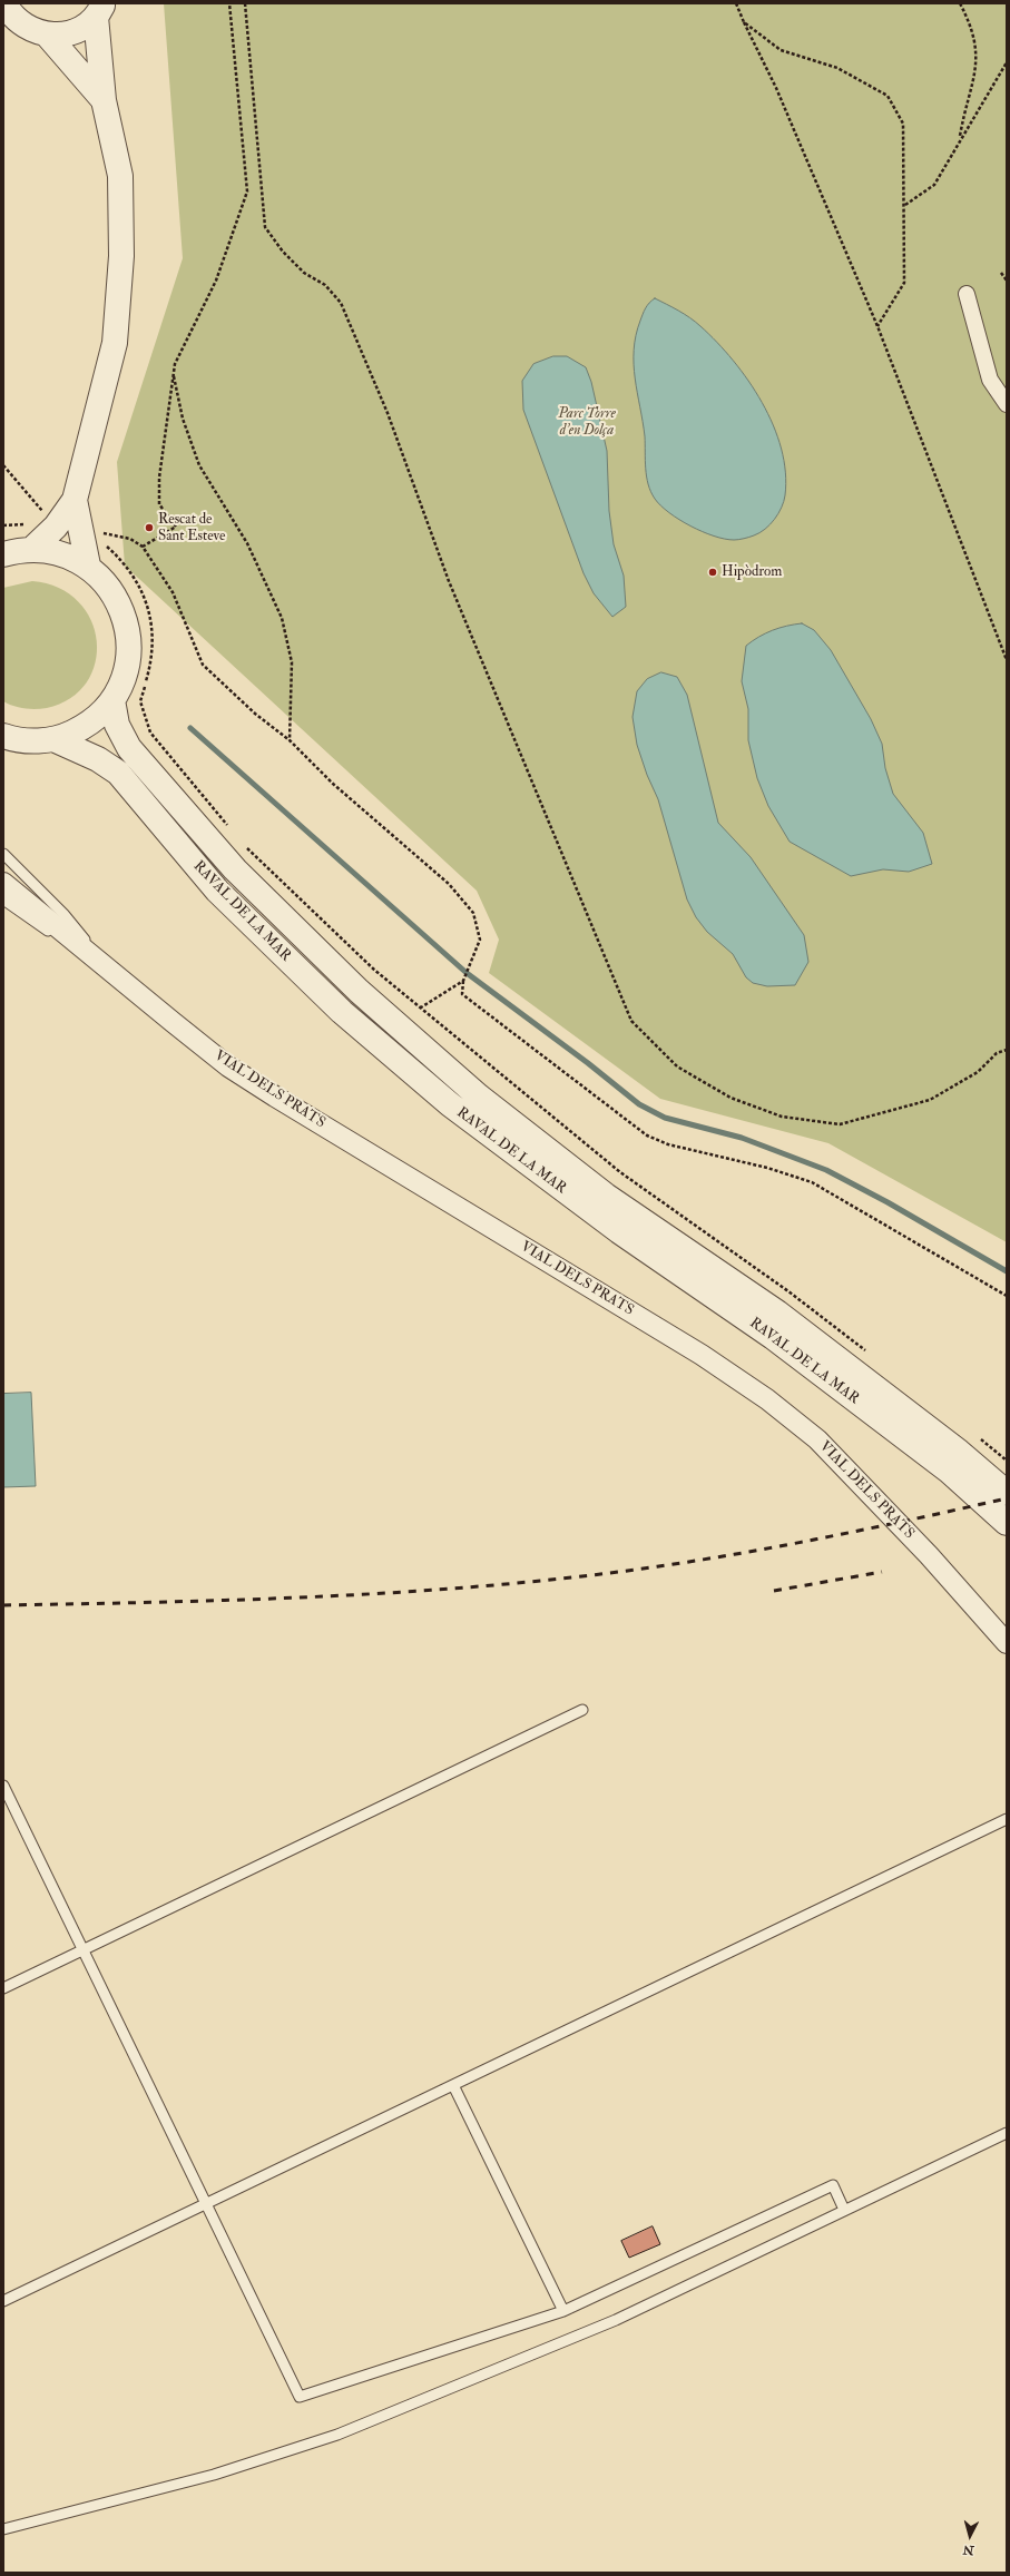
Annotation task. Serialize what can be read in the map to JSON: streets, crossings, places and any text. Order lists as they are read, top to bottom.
{
  "streets": {
    "street": ["RAVAL DE LA MAR", "VIAL DELS PRATS"]
  },
  "parks": ["Parc Torre d'en Dolça"],
  "places": ["Rescat de Sant Esteve", "Hipòdrom"],
  "north": "bottom"
}
